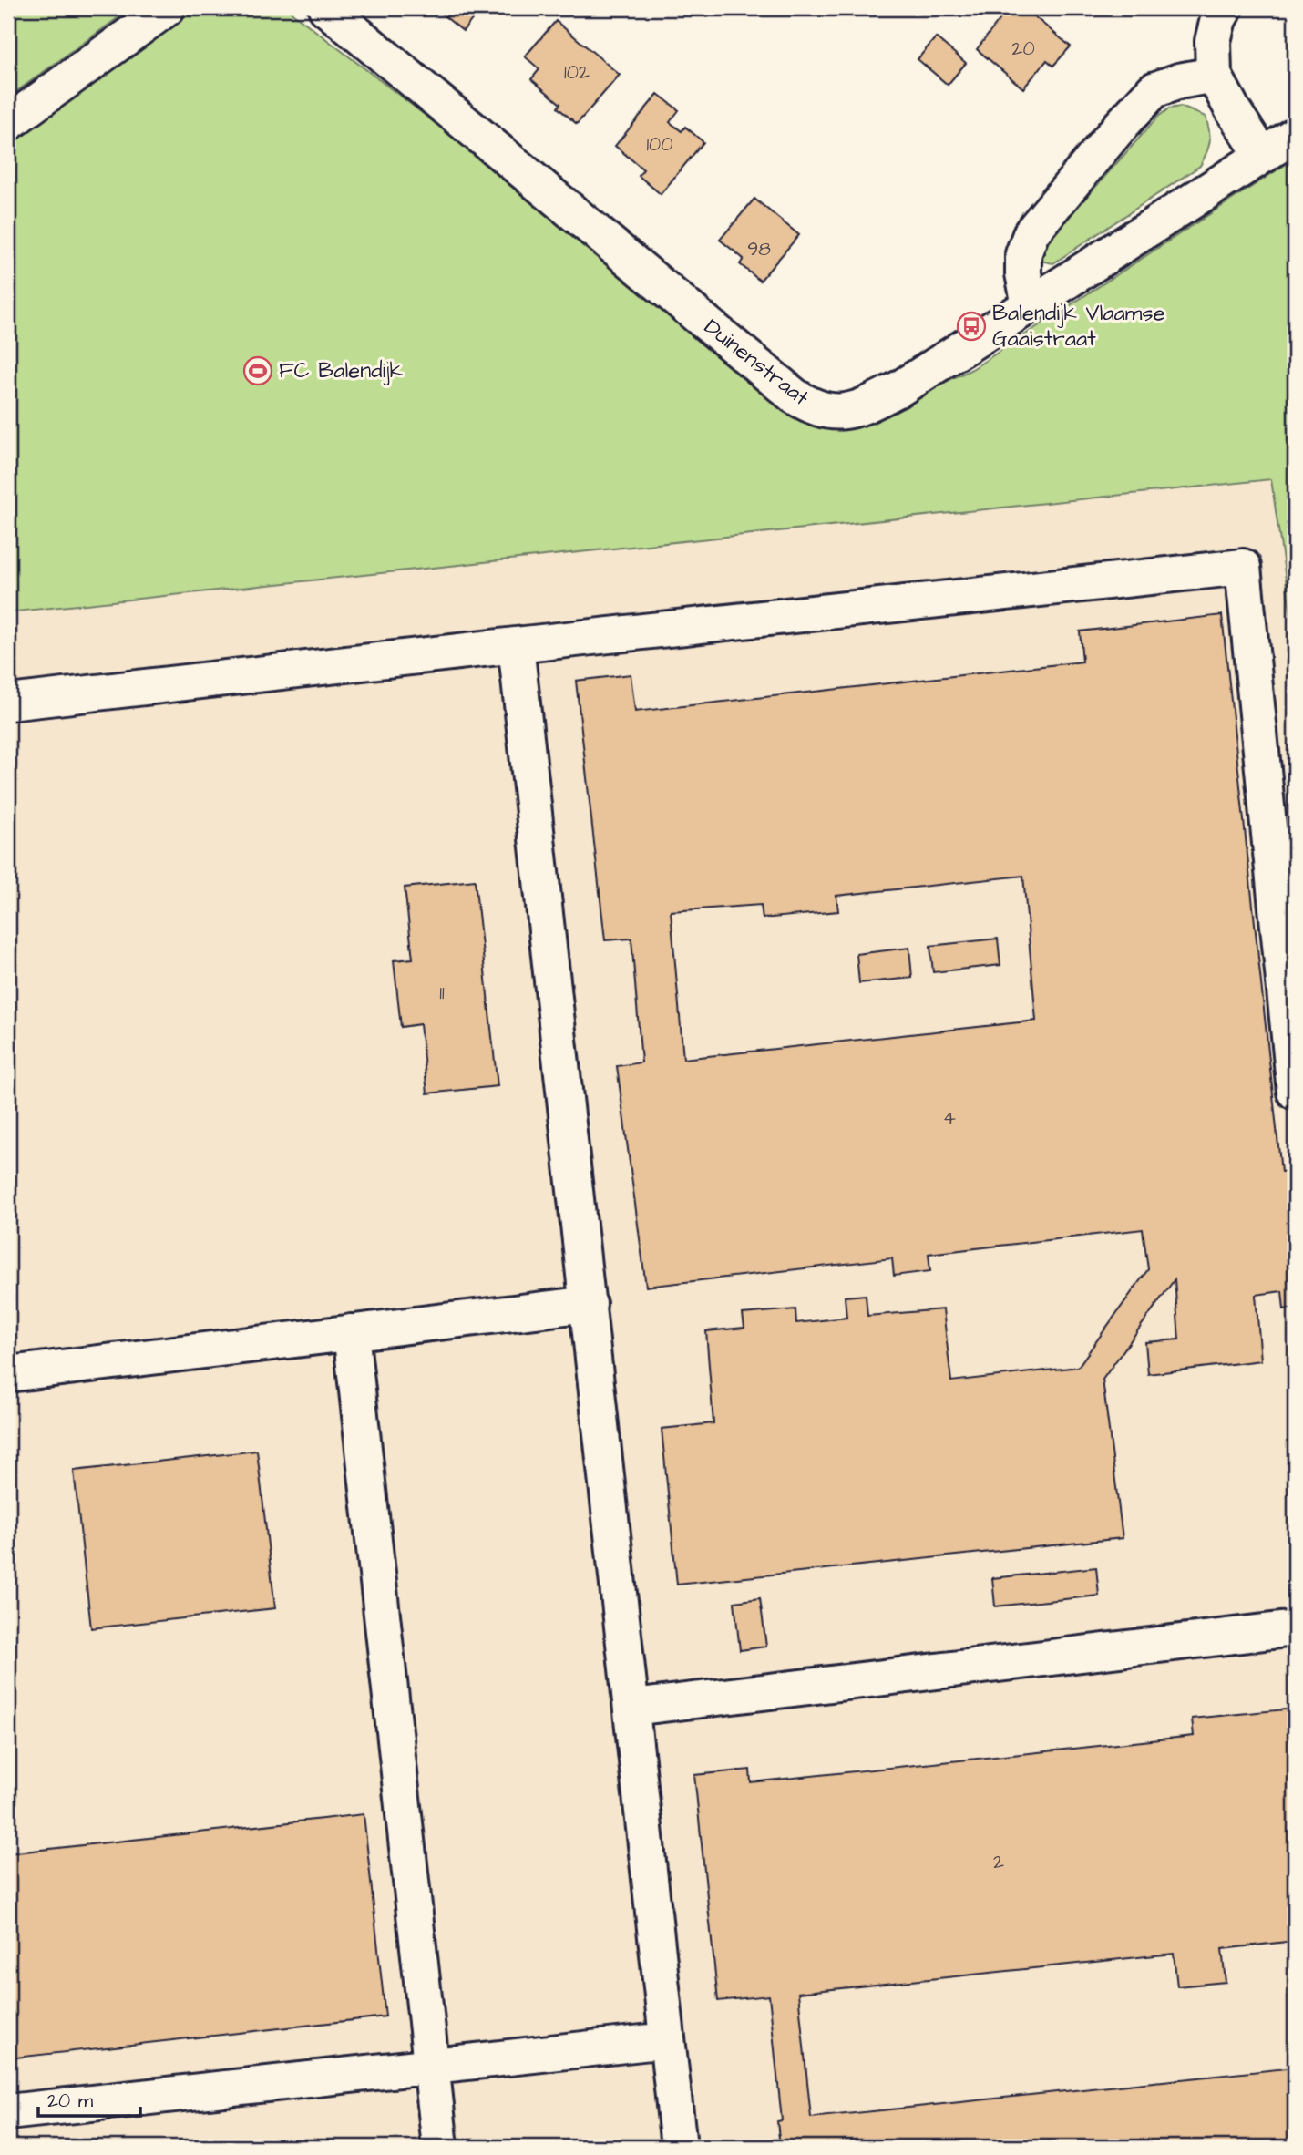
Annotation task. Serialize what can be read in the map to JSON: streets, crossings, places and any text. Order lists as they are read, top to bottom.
{
  "streets": {
    "street": ["Duinenstraat"]
  },
  "places": {
    "bus stop": ["Balendijk Vlaamse Gaaistraat"],
    "sports": ["FC Balendijk"]
  },
  "house_numbers": [
    "20",
    "102",
    "100",
    "98",
    "11",
    "4",
    "2"
  ],
  "scale_bar": "20 m"
}
